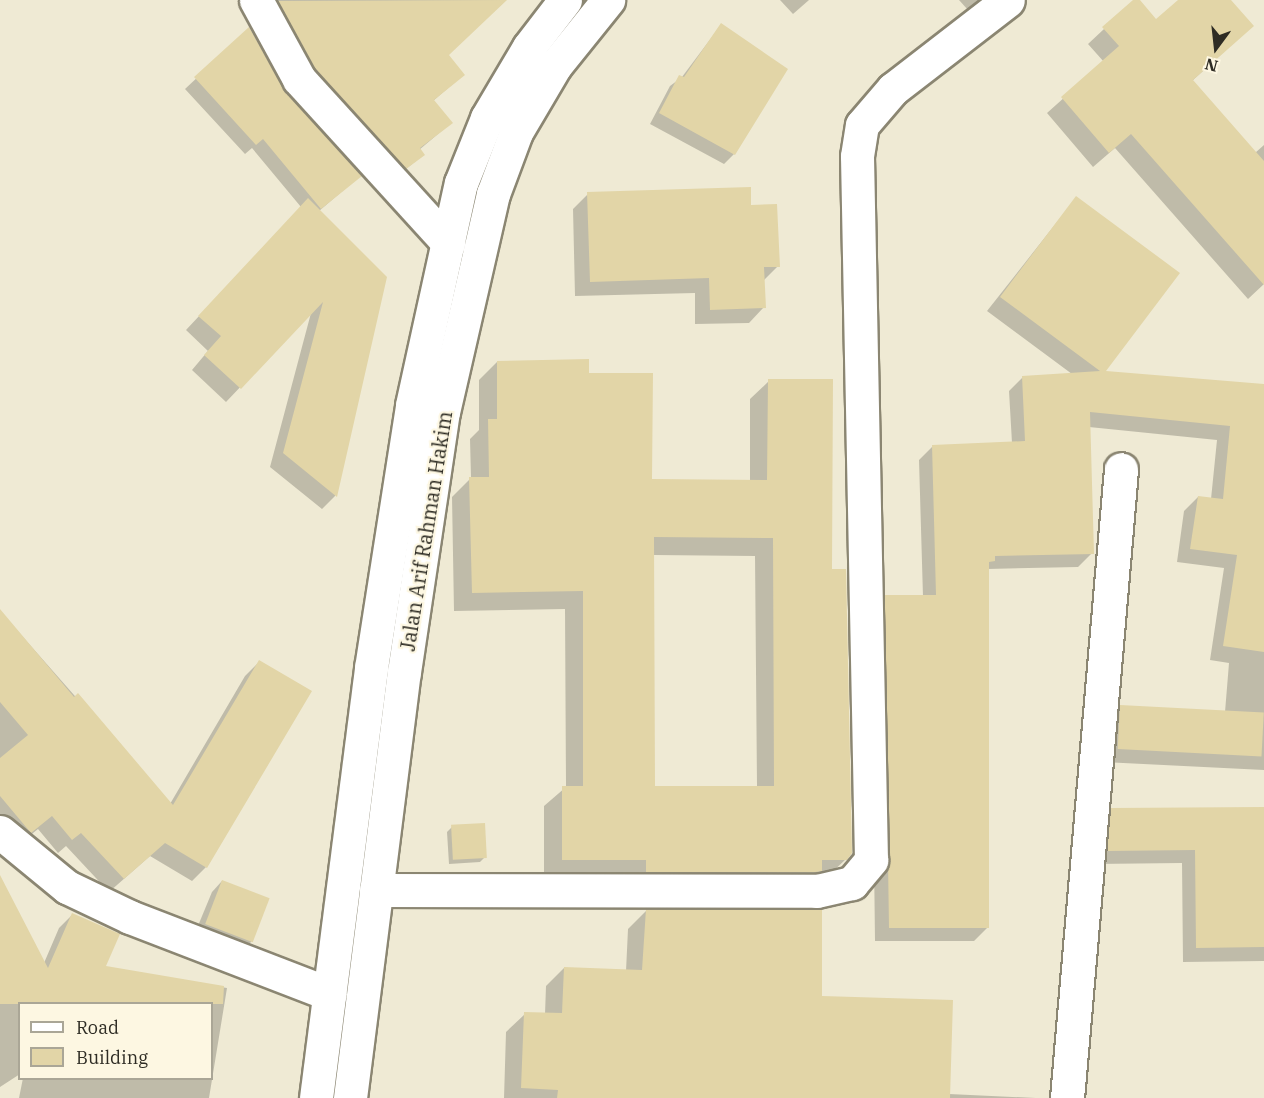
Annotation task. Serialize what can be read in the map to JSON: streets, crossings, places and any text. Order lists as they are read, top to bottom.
{
  "streets": {
    "main road": ["Jalan Arif Rahman Hakim"]
  },
  "legend": ["Road", "Building"],
  "north": "bottom"
}
